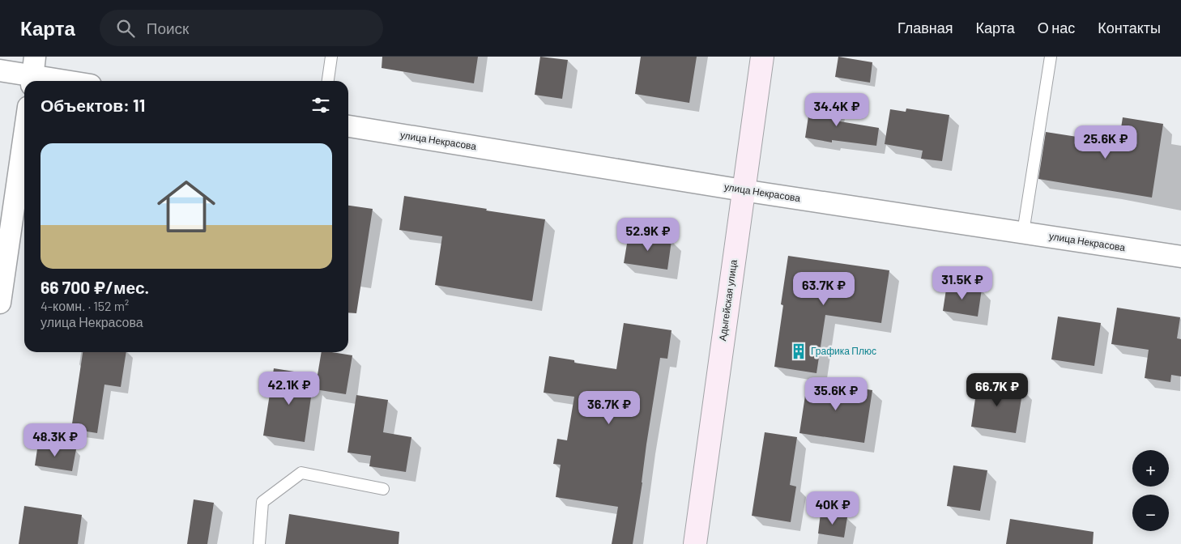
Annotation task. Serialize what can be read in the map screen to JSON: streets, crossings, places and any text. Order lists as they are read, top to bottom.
{
  "streets": {
    "main road": ["Адыгейская улица"],
    "street": ["улица Некрасова"]
  },
  "crossings": [
    ["улица Некрасова", "Адыгейская улица"]
  ],
  "places": {
    "building": ["Графика Плюс"]
  },
  "page": {
    "header": "Карта",
    "search": "Поиск",
    "nav": [
      "Главная",
      "Карта",
      "О нас",
      "Контакты"
    ],
    "heading": "Объектов: 11",
    "price": [
      "34.4K ₽",
      "25.6K ₽",
      "52.9K ₽",
      "31.5K ₽",
      "63.7K ₽",
      "42.1K ₽",
      "66.7K ₽",
      "35.6K ₽",
      "36.7K ₽",
      "48.3K ₽",
      "40K ₽"
    ],
    "list": [
      {
        "name": "66 700 ₽/мес.",
        "note": "4-комн. · 152 m² · улица Некрасова"
      }
    ],
    "map_buttons": ["+", "−"]
  }
}
